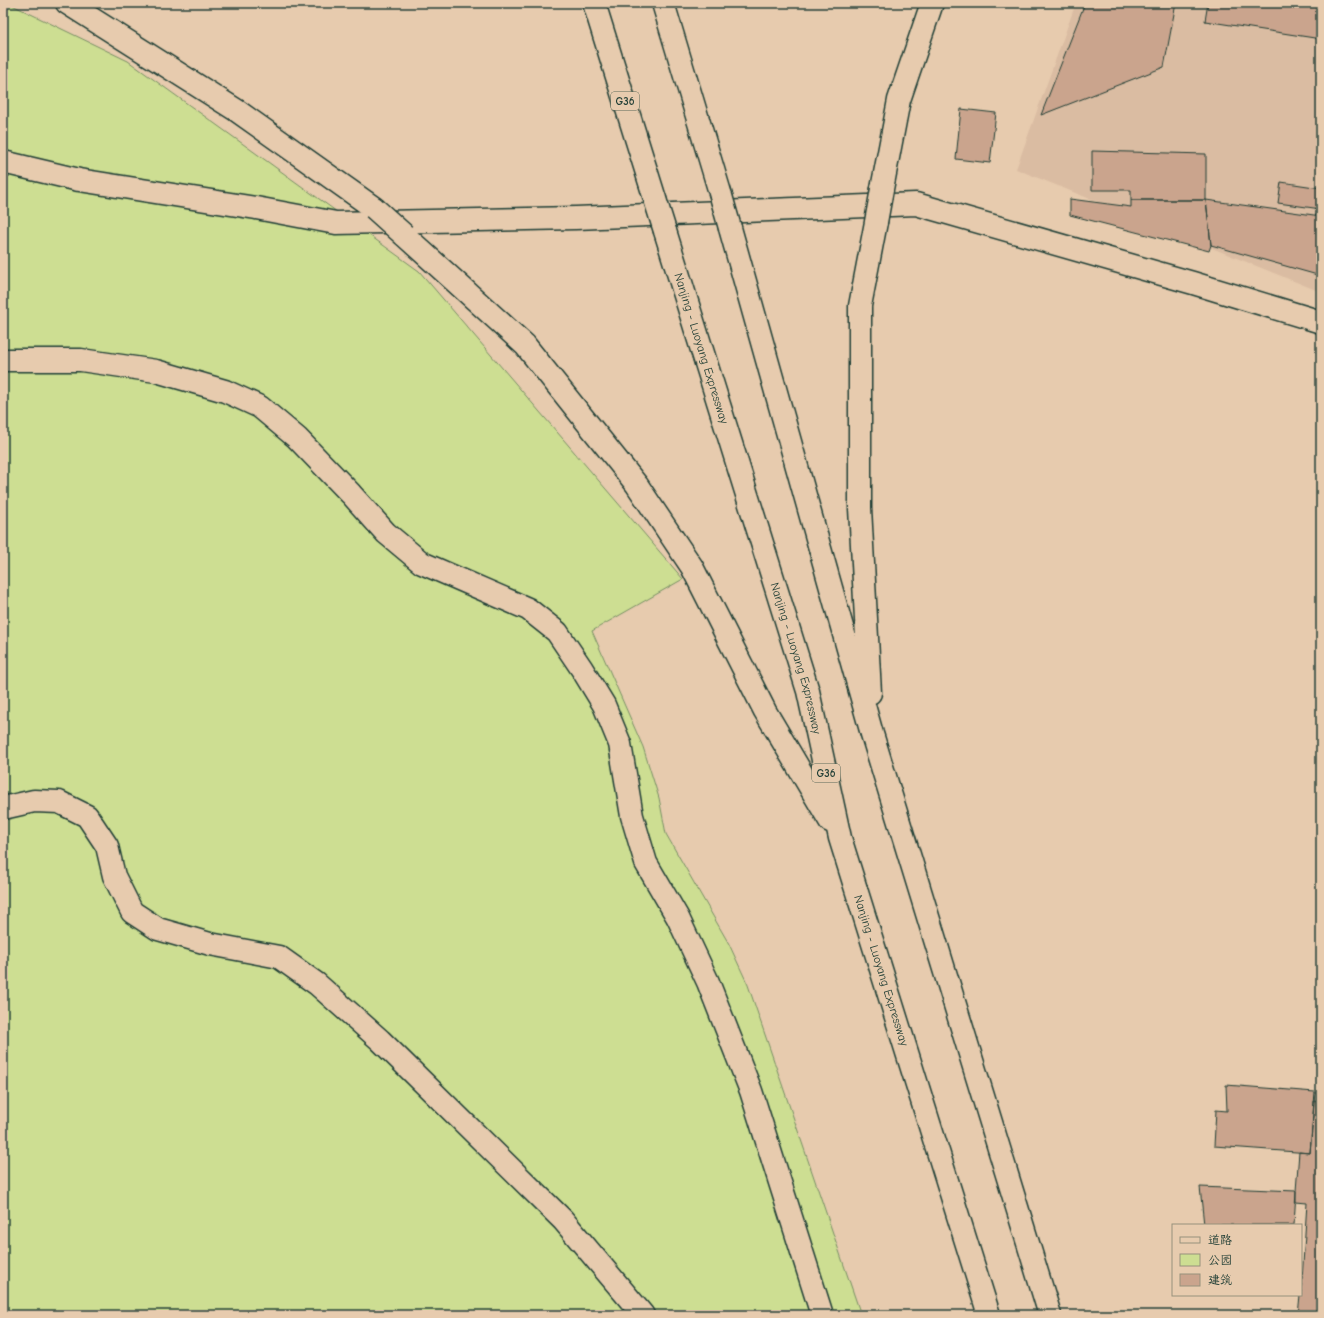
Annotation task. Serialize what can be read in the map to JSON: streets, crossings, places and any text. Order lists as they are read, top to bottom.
{
  "streets": {
    "main road": ["G36", "Nanjing - Luoyang Expressway"]
  },
  "legend": ["道路", "公园", "建筑"]
}
